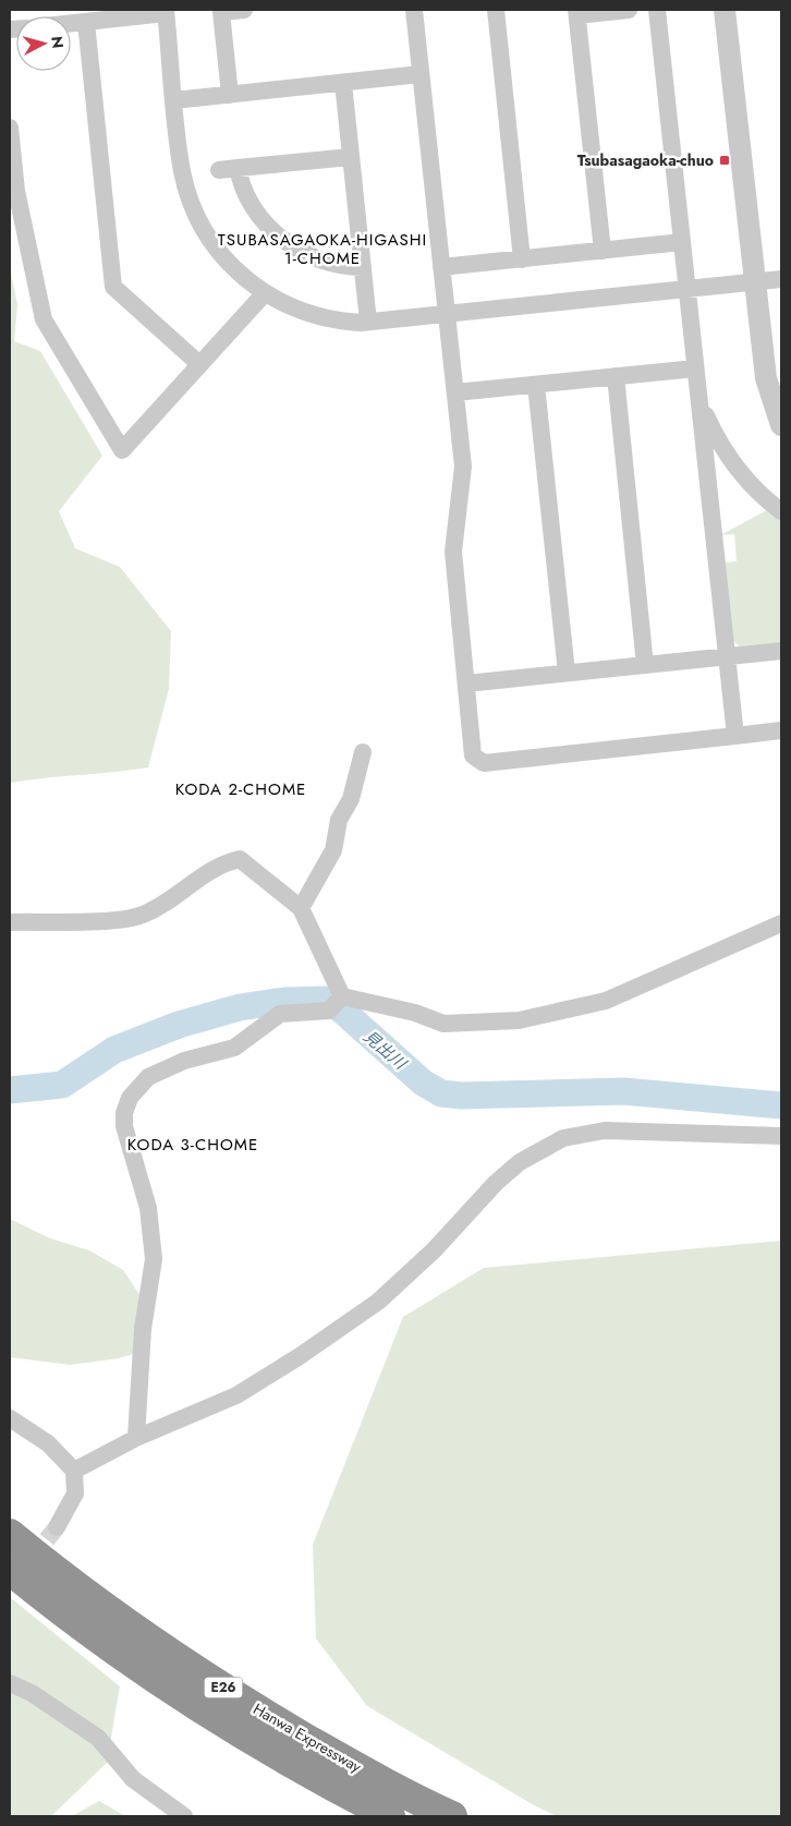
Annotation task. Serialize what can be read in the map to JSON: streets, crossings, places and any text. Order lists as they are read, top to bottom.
{
  "streets": {
    "highway": ["E26", "Hanwa Expressway"]
  },
  "districts": ["TSUBASAGAOKA-HIGASHI 1-CHOME", "KODA 2-CHOME", "KODA 3-CHOME"],
  "water": ["見出川"],
  "places": {
    "transit": ["Tsubasagaoka-chuo"]
  },
  "north": "right"
}
